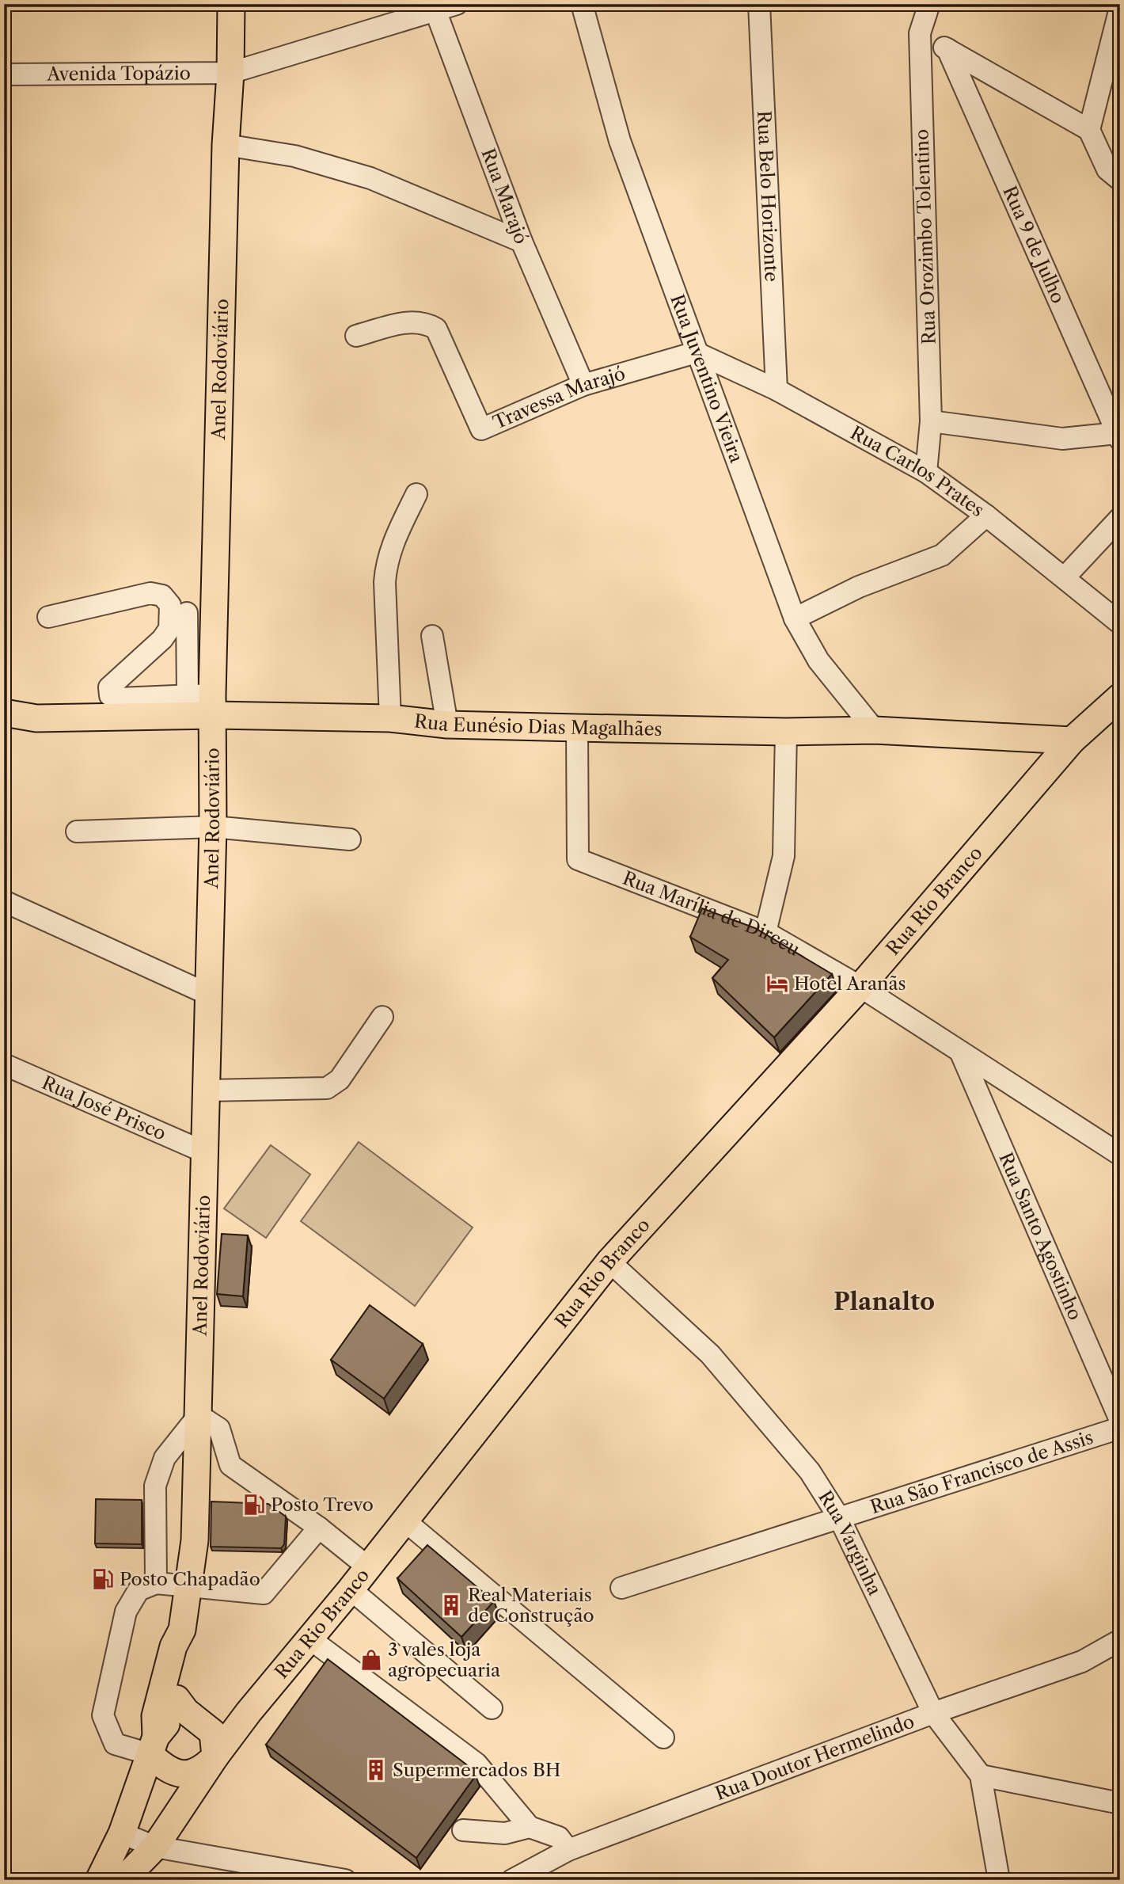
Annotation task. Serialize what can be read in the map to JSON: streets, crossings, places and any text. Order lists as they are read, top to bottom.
{
  "streets": {
    "main road": ["Anel Rodoviário", "Rua Eunésio Dias Magalhães", "Rua Rio Branco"],
    "street": [
      "Avenida Topázio",
      "Rua Marajó",
      "Rua Belo Horizonte",
      "Rua Orozimbo Tolentino",
      "Rua 9 de Julho",
      "Rua Juventino Vieira",
      "Travessa Marajó",
      "Rua Carlos Prates",
      "Rua Marília de Dirceu",
      "Rua José Prisco",
      "Rua Santo Agostinho",
      "Rua São Francisco de Assis",
      "Rua Varginha",
      "Rua Doutor Hermelindo"
    ]
  },
  "crossings": [
    ["Avenida Topázio", "Rua Marajó"],
    ["Avenida Topázio", "Anel Rodoviário"],
    ["Rua Marajó", "Travessa Marajó"],
    ["Rua Belo Horizonte", "Rua Carlos Prates"],
    ["Rua Orozimbo Tolentino", "Rua Carlos Prates"],
    ["Anel Rodoviário", "Rua Eunésio Dias Magalhães"],
    ["Anel Rodoviário", "Rua José Prisco"],
    ["Rua Juventino Vieira", "Travessa Marajó"],
    ["Rua Juventino Vieira", "Rua Carlos Prates"],
    ["Rua Juventino Vieira", "Rua Eunésio Dias Magalhães"],
    ["Travessa Marajó", "Rua Carlos Prates"],
    ["Rua Eunésio Dias Magalhães", "Rua Rio Branco"],
    ["Rua Eunésio Dias Magalhães", "Rua Marília de Dirceu"],
    ["Rua Rio Branco", "Rua Marília de Dirceu"],
    ["Rua Rio Branco", "Rua Varginha"],
    ["Rua Marília de Dirceu", "Rua Santo Agostinho"],
    ["Rua São Francisco de Assis", "Rua Varginha"],
    ["Rua Varginha", "Rua Doutor Hermelindo"]
  ],
  "districts": ["Planalto"],
  "places": {
    "hotel": ["Hotel Aranãs"],
    "fuel station": ["Posto Trevo", "Posto Chapadão"],
    "building": ["Real Materiais de Construção", "Supermercados BH"],
    "shop": ["3 vales loja agropecuaria"]
  }
}
